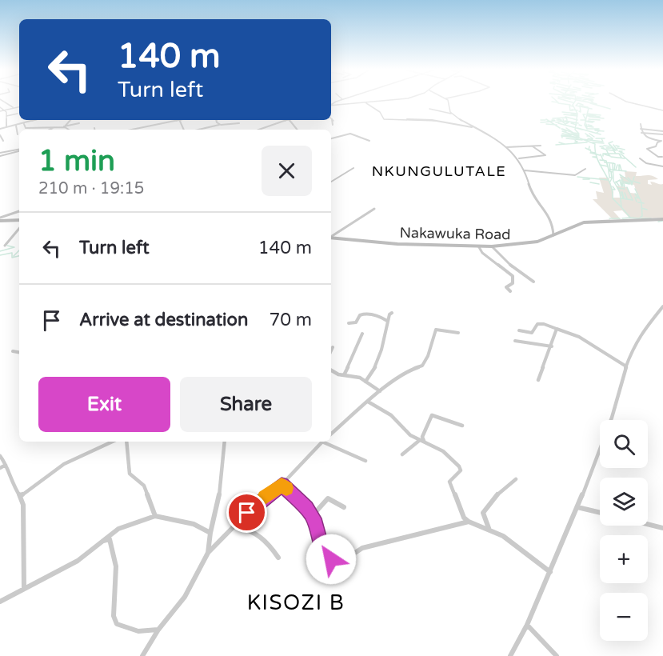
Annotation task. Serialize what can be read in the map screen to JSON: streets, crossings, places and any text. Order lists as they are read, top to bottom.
{
  "streets": {
    "main road": ["Nakawuka Road"]
  },
  "districts": ["NKUNGULUTALE", "KISOZI B"],
  "page": {
    "turn": ["140 m", "Turn left"],
    "heading": ["1 min", "210 m · 19:15"],
    "list": [
      {
        "name": "Turn left",
        "value": "140 m"
      },
      {
        "name": "Arrive at destination",
        "value": "70 m"
      }
    ],
    "buttons": ["Exit", "Share"],
    "map_buttons": ["+", "−"]
  }
}
